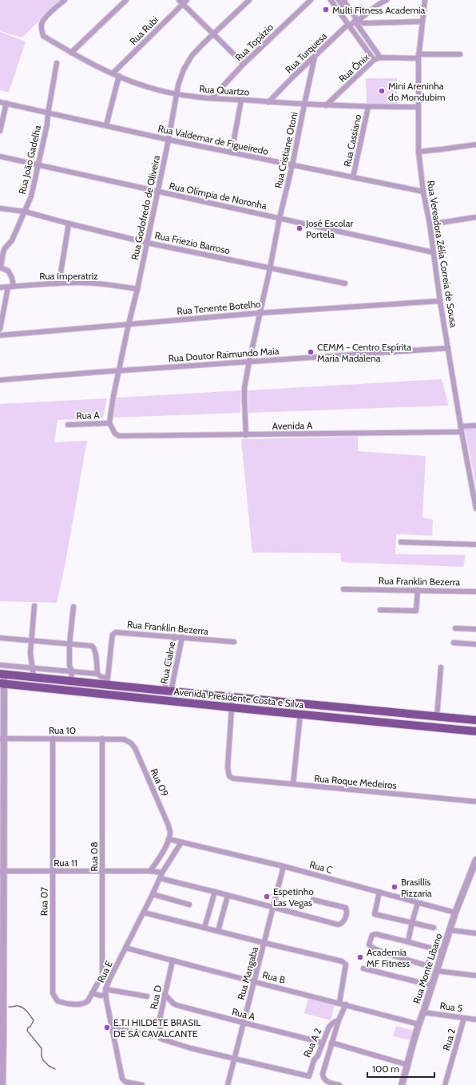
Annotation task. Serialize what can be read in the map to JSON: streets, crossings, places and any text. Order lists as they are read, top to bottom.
{
  "streets": {
    "main road": ["Avenida Presidente Costa e Silva"],
    "street": [
      "Rua Rubi",
      "Rua Topázio",
      "Rua Turquesa",
      "Rua Ônix",
      "Rua Quartzo",
      "Rua Valdemar de Figueiredo",
      "Rua Cassiano",
      "Rua Cristiane Otoni",
      "Rua João Gadelha",
      "Rua Olímpia de Noronha",
      "Rua Godofredo de Oliveira",
      "Rua Friezio Barroso",
      "Rua Vereadora Zélia Correia de Sousa",
      "Rua Imperatriz",
      "Rua Tenente Botelho",
      "Rua Doutor Raimundo Maia",
      "Rua A",
      "Avenida A",
      "Rua Franklin Bezerra",
      "Rua Cialne",
      "Rua 10",
      "Rua Roque Medeiros",
      "Rua 09",
      "Rua 08",
      "Rua 11",
      "Rua C",
      "Rua 07",
      "Rua Monte Líbano",
      "Rua E",
      "Rua Mangaba",
      "Rua B",
      "Rua D",
      "Rua 5",
      "Rua 2",
      "Rua A 2"
    ]
  },
  "crossings": [
    ["Rua Rubi", "Rua Quartzo"],
    ["Rua Topázio", "Rua Quartzo"],
    ["Rua Turquesa", "Rua Quartzo"],
    ["Rua Turquesa", "Rua Cristiane Otoni"],
    ["Rua Turquesa", "Rua Vereadora Zélia Correia de Sousa"],
    ["Rua Ônix", "Rua Quartzo"],
    ["Rua Ônix", "Rua Vereadora Zélia Correia de Sousa"],
    ["Rua Quartzo", "Rua Cassiano"],
    ["Rua Quartzo", "Rua Cristiane Otoni"],
    ["Rua Quartzo", "Rua Godofredo de Oliveira"],
    ["Rua Quartzo", "Rua Vereadora Zélia Correia de Sousa"],
    ["Rua Valdemar de Figueiredo", "Rua Cassiano"],
    ["Rua Valdemar de Figueiredo", "Rua Cristiane Otoni"],
    ["Rua Valdemar de Figueiredo", "Rua João Gadelha"],
    ["Rua Valdemar de Figueiredo", "Rua Godofredo de Oliveira"],
    ["Rua Valdemar de Figueiredo", "Rua Vereadora Zélia Correia de Sousa"],
    ["Rua Cristiane Otoni", "Rua Olímpia de Noronha"],
    ["Rua Cristiane Otoni", "Rua Friezio Barroso"],
    ["Rua Cristiane Otoni", "Rua Tenente Botelho"],
    ["Rua Cristiane Otoni", "Rua Doutor Raimundo Maia"],
    ["Rua Cristiane Otoni", "Avenida A"],
    ["Rua João Gadelha", "Rua Olímpia de Noronha"],
    ["Rua João Gadelha", "Rua Friezio Barroso"],
    ["Rua João Gadelha", "Rua Imperatriz"],
    ["Rua Olímpia de Noronha", "Rua Godofredo de Oliveira"],
    ["Rua Olímpia de Noronha", "Rua Vereadora Zélia Correia de Sousa"],
    ["Rua Godofredo de Oliveira", "Rua Friezio Barroso"],
    ["Rua Godofredo de Oliveira", "Rua Imperatriz"],
    ["Rua Godofredo de Oliveira", "Rua Tenente Botelho"],
    ["Rua Godofredo de Oliveira", "Rua Doutor Raimundo Maia"],
    ["Rua Godofredo de Oliveira", "Rua A"],
    ["Rua Godofredo de Oliveira", "Avenida A"],
    ["Rua Vereadora Zélia Correia de Sousa", "Rua Tenente Botelho"],
    ["Rua Vereadora Zélia Correia de Sousa", "Rua Doutor Raimundo Maia"],
    ["Rua Vereadora Zélia Correia de Sousa", "Avenida A"],
    ["Rua A", "Avenida A"],
    ["Rua A", "Rua Mangaba"],
    ["Rua A", "Rua D"],
    ["Rua A", "Rua A 2"],
    ["Rua Franklin Bezerra", "Rua Cialne"],
    ["Rua Franklin Bezerra", "Avenida Presidente Costa e Silva"],
    ["Rua Cialne", "Avenida Presidente Costa e Silva"],
    ["Avenida Presidente Costa e Silva", "Rua Roque Medeiros"],
    ["Rua 10", "Rua 09"],
    ["Rua 10", "Rua 08"],
    ["Rua 10", "Rua 07"],
    ["Rua 08", "Rua 11"],
    ["Rua 08", "Rua 07"],
    ["Rua 11", "Rua 07"],
    ["Rua C", "Rua Monte Líbano"],
    ["Rua C", "Rua Mangaba"],
    ["Rua Monte Líbano", "Rua B"],
    ["Rua Monte Líbano", "Rua 5"],
    ["Rua E", "Rua B"],
    ["Rua Mangaba", "Rua B"],
    ["Rua Mangaba", "Rua D"],
    ["Rua Mangaba", "Rua A 2"],
    ["Rua B", "Rua D"],
    ["Rua D", "Rua A 2"],
    ["Rua 5", "Rua 2"]
  ],
  "places": [
    "Multi Fitness Academia",
    "Mini Areninha do Mondubim",
    "José Escolar Portela",
    "CEMM - Centro Espírita Maria Madalena",
    "Brasillis Pizzaria",
    "Espetinho Las Vegas",
    "Academia MF Fitness",
    "E.T.I HILDETE BRASIL DE SÁ CAVALCANTE"
  ],
  "scale_bar": "100 m"
}
